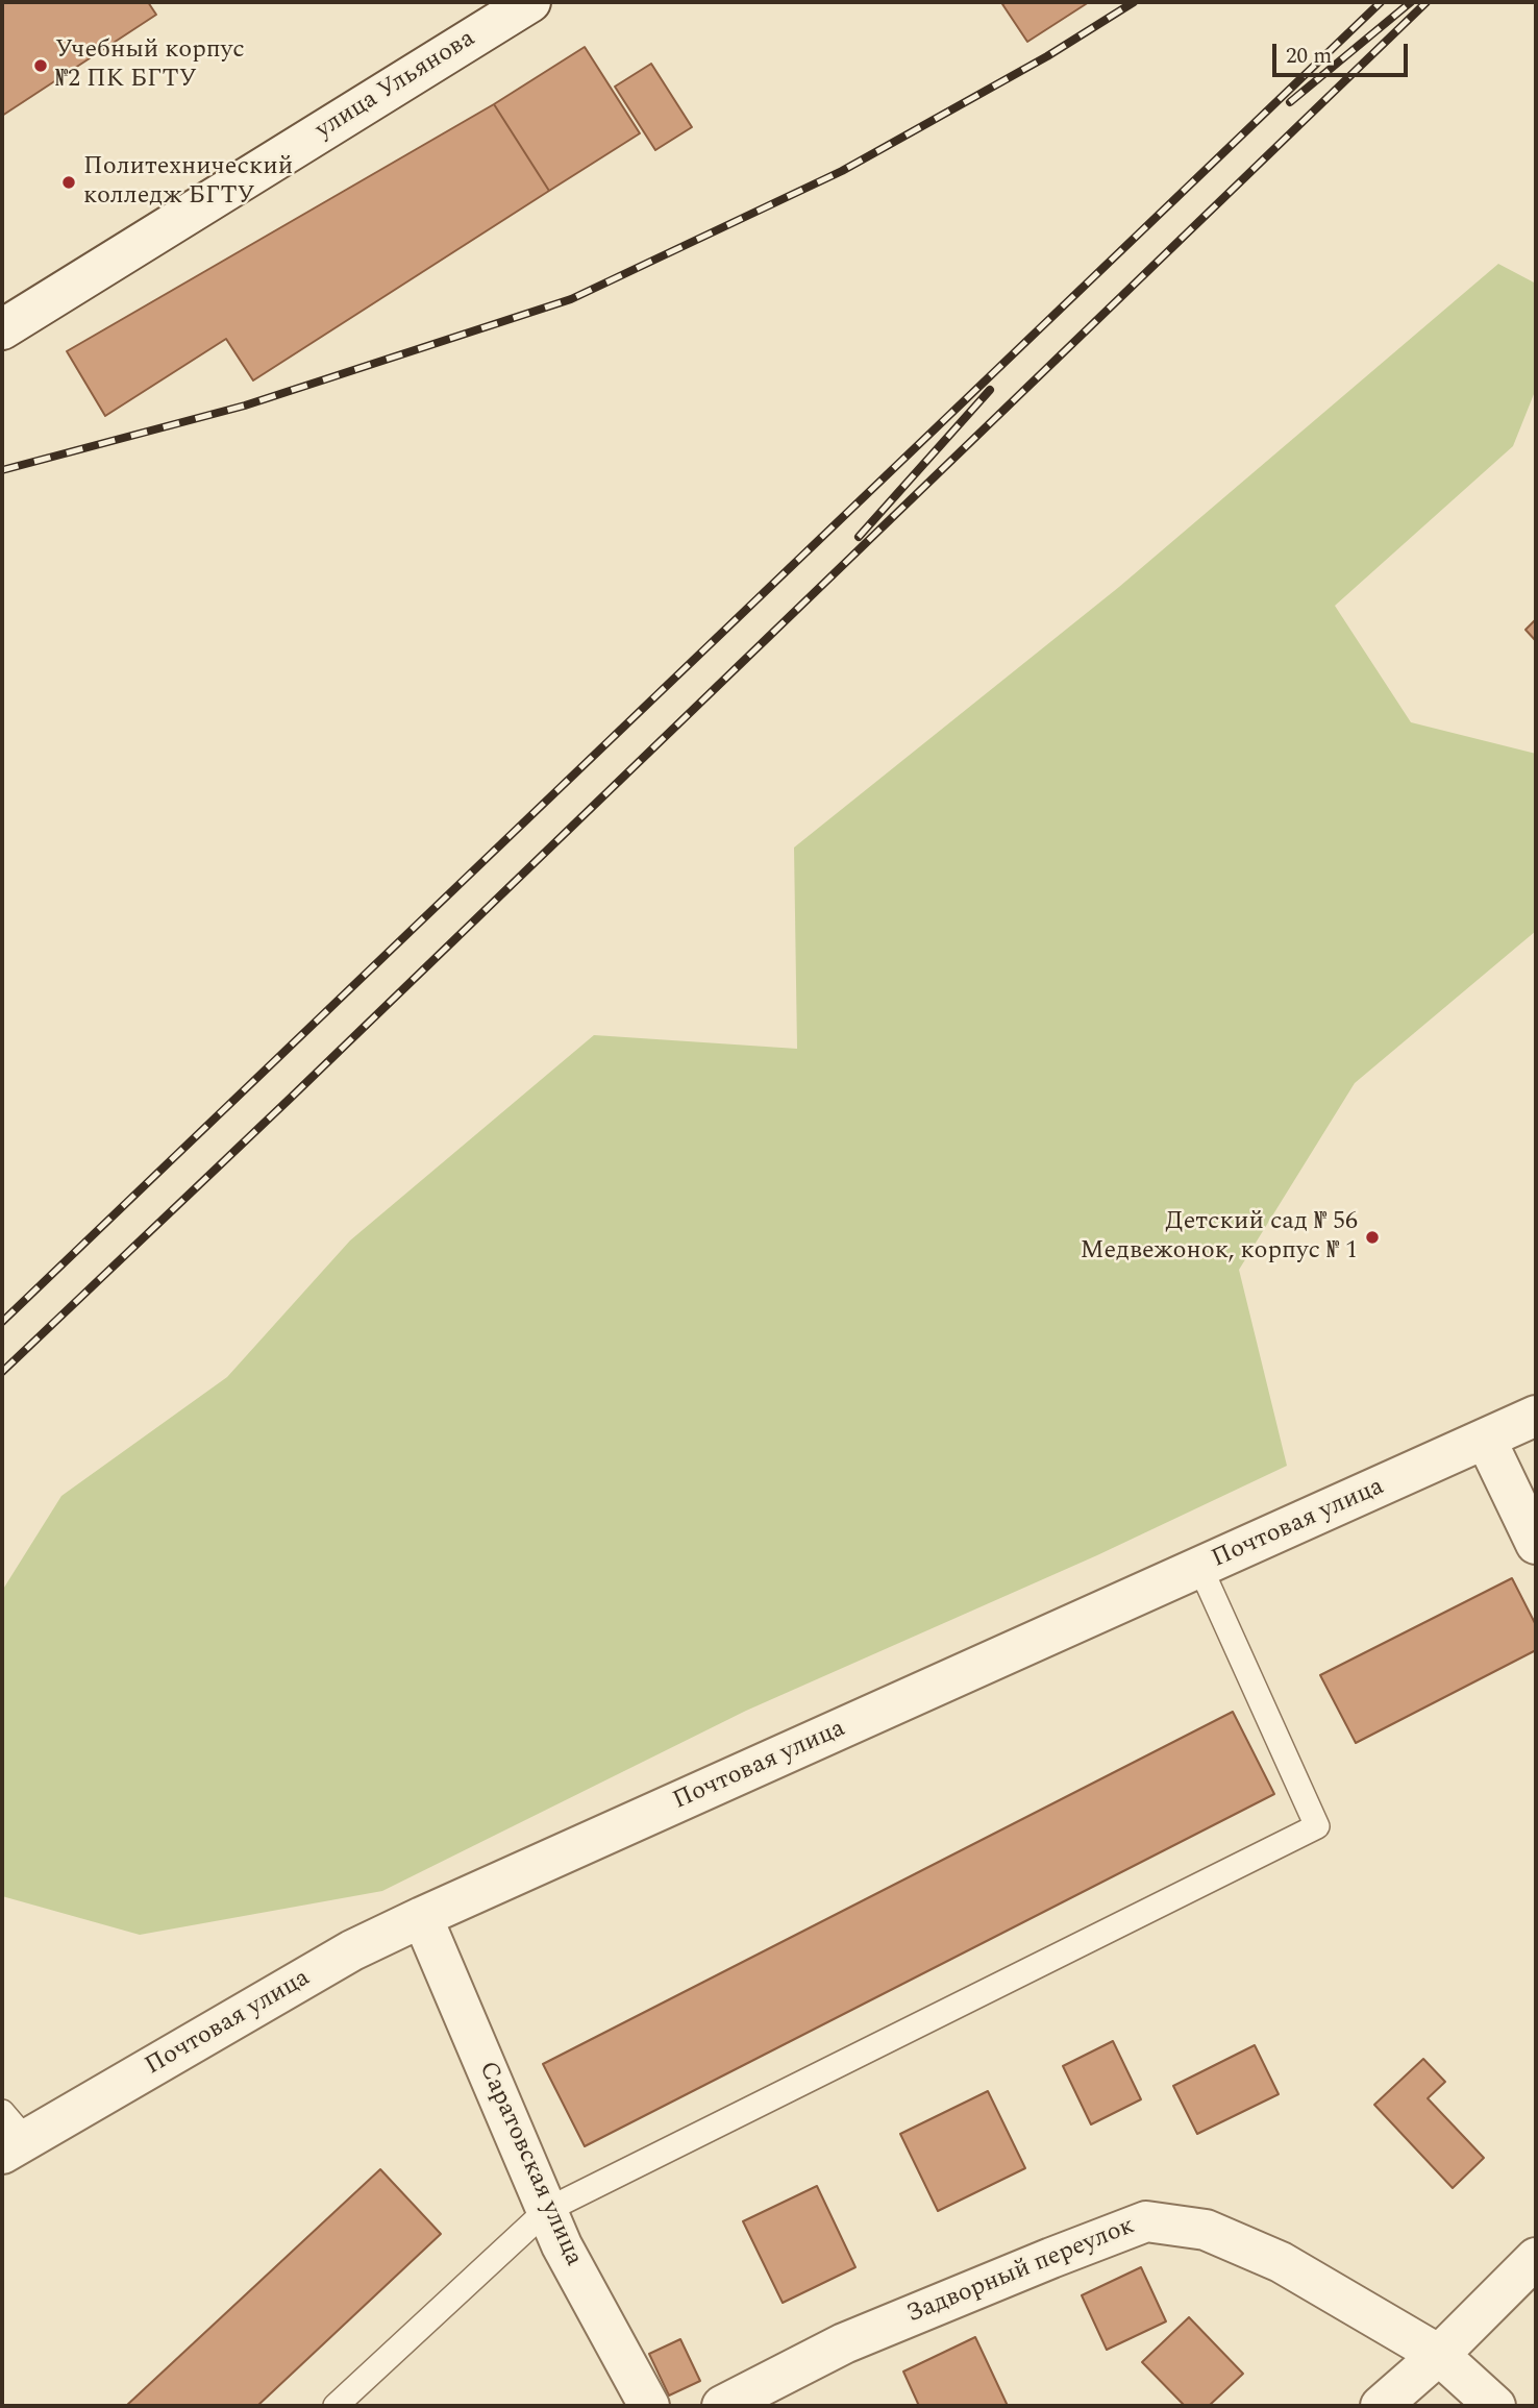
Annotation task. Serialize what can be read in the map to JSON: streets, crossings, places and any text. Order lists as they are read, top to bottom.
{
  "streets": {
    "street": [
      "улица Ульянова",
      "Почтовая улица",
      "Саратовская улица",
      "Задворный переулок"
    ]
  },
  "crossings": [
    ["Почтовая улица", "Саратовская улица"]
  ],
  "places": ["Учебный корпус №2 ПК БГТУ", "Политехнический колледж БГТУ", "Детский сад № 56 Медвежонок, корпус № 1"],
  "scale_bar": "20 m"
}
